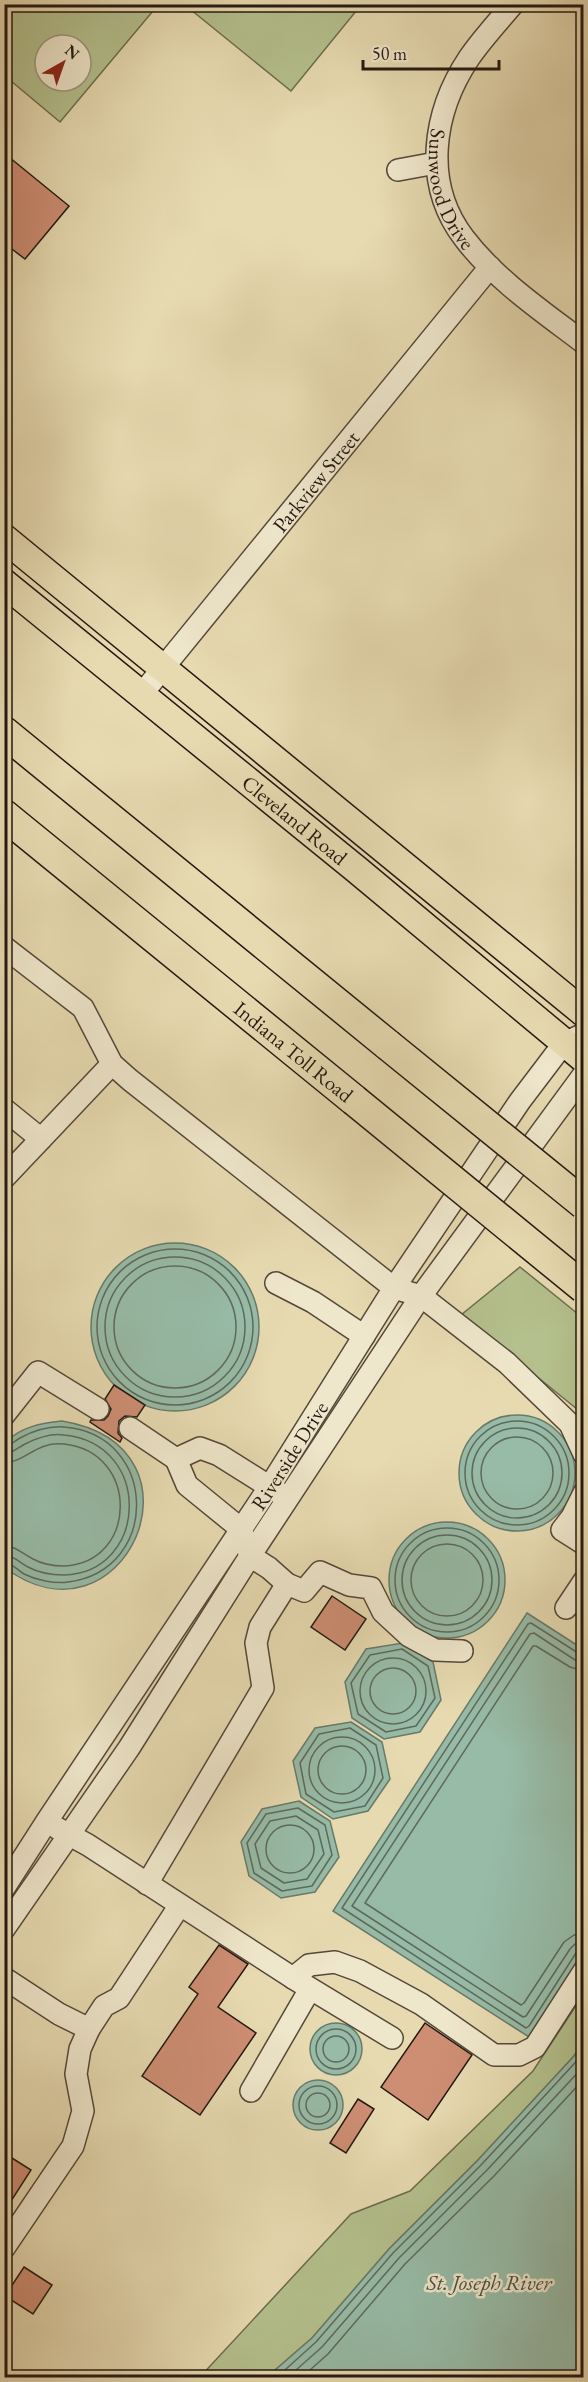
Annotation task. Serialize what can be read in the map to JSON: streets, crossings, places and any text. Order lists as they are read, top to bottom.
{
  "streets": {
    "highway": ["Indiana Toll Road"],
    "main road": ["Cleveland Road"],
    "street": ["Sunwood Drive", "Parkview Street", "Riverside Drive"]
  },
  "crossings": [
    ["Sunwood Drive", "Parkview Street"],
    ["Parkview Street", "Cleveland Road"],
    ["Cleveland Road", "Riverside Drive"]
  ],
  "water": ["St. Joseph River"],
  "scale_bar": "50 m",
  "north": "top right"
}
